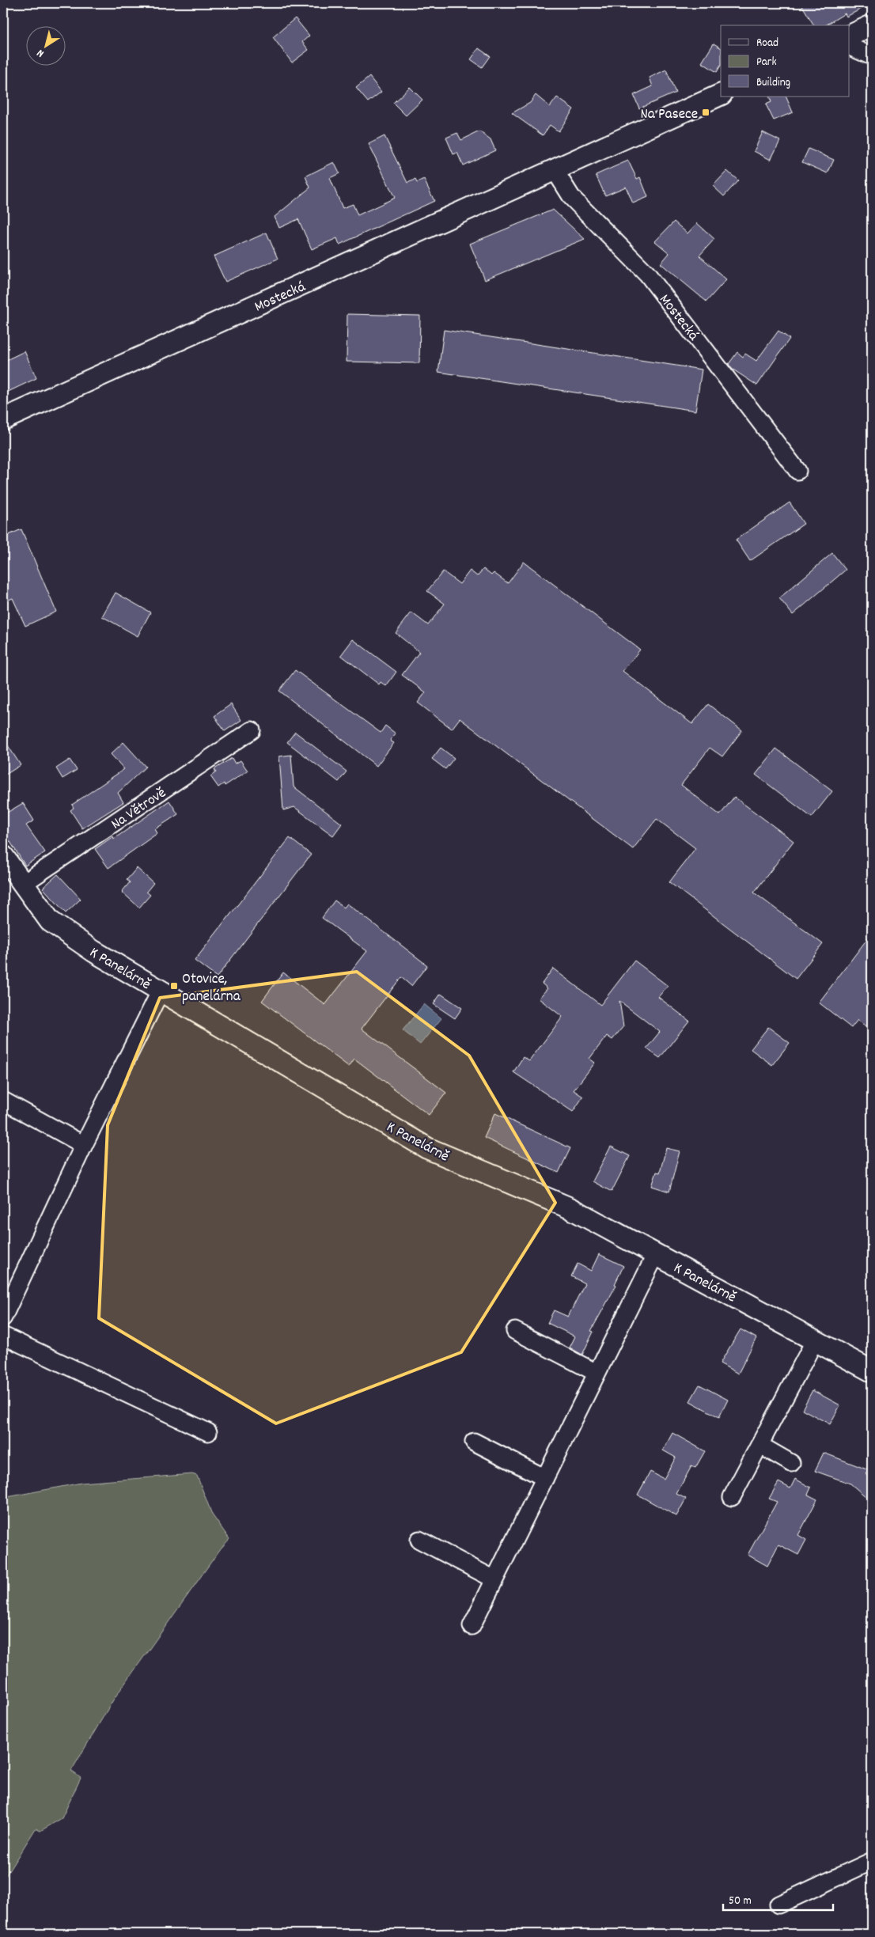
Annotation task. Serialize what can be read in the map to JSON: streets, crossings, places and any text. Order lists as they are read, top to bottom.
{
  "streets": {
    "street": ["Mostecká", "Na Větrově", "K Panelárně"]
  },
  "crossings": [
    ["Na Větrově", "K Panelárně"]
  ],
  "places": {
    "transit": ["Na Pasece", "Otovice, panelárna"]
  },
  "legend": ["Road", "Park", "Building"],
  "scale_bar": "50 m",
  "north": "bottom left"
}
